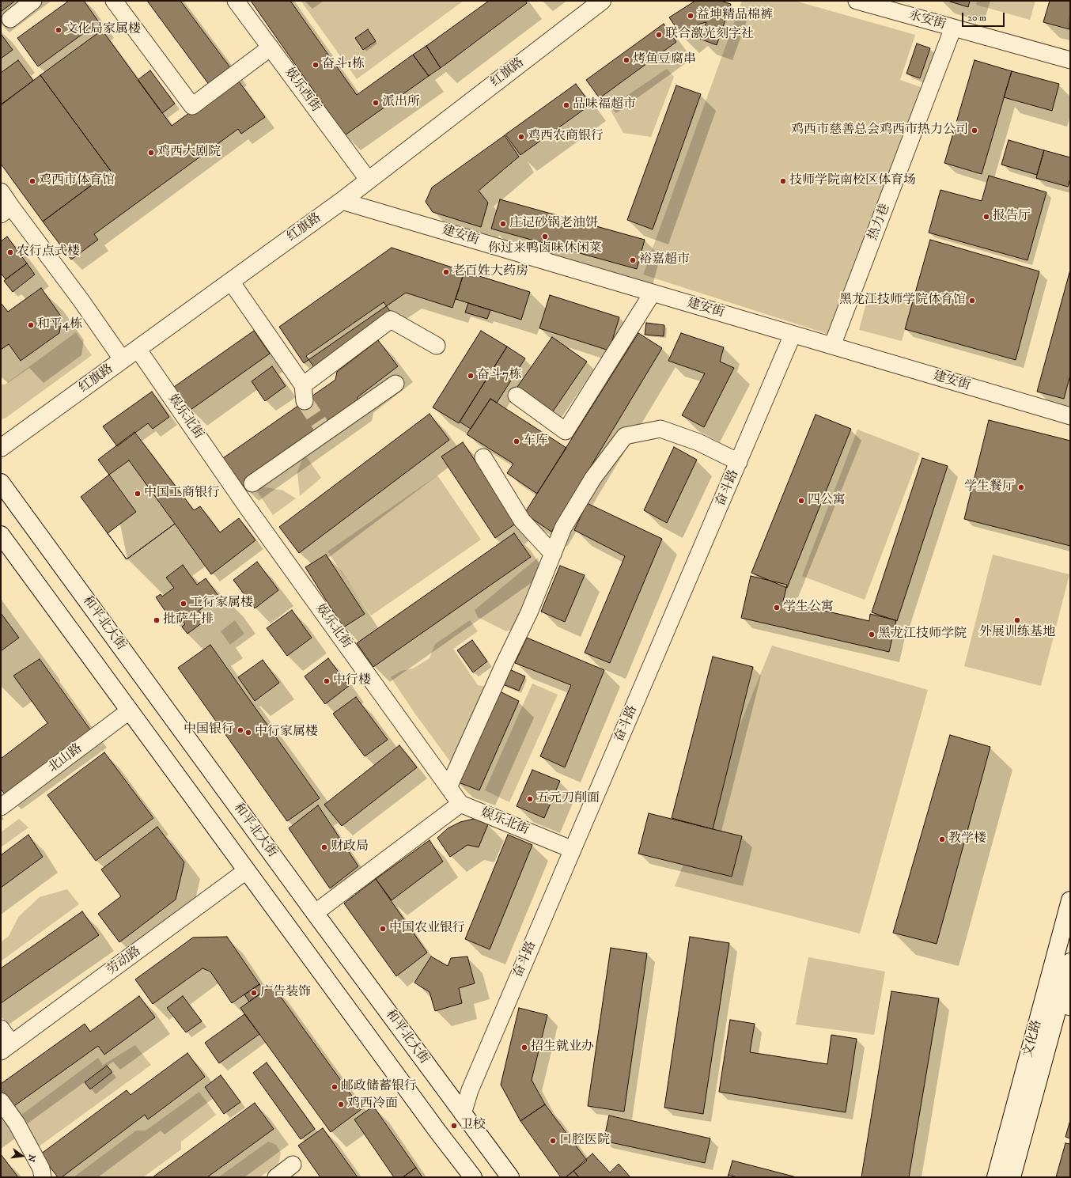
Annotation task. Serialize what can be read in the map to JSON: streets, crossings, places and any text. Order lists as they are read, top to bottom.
{
  "streets": {
    "main road": ["红旗路", "和平北大街", "文化路"],
    "street": [
      "永安街",
      "娱乐西街",
      "热力巷",
      "建安街",
      "娱乐北街",
      "奋斗路",
      "北山路",
      "劳动路"
    ]
  },
  "crossings": [
    ["永安街", "热力巷"],
    ["红旗路", "娱乐西街"],
    ["红旗路", "建安街"],
    ["红旗路", "娱乐北街"],
    ["热力巷", "建安街"],
    ["建安街", "奋斗路"],
    ["娱乐北街", "奋斗路"],
    ["奋斗路", "和平北大街"]
  ],
  "places": [
    "益坤精品棉裤",
    "文化局家属楼",
    "联合激光刻字社",
    "烤鱼豆腐串",
    "奋斗1栋",
    "派出所",
    "品味福超市",
    "鸡西市慈善总会鸡西市热力公司",
    "鸡西农商银行",
    "鸡西大剧院",
    "鸡西市体育馆",
    "技师学院南校区体育场",
    "报告厅",
    "庄记砂锅老油饼",
    "你过来鸭卤味休闲菜",
    "农行点式楼",
    "裕嘉超市",
    "老百姓大药房",
    "黑龙江技师学院体育馆",
    "和平4栋",
    "奋斗7栋",
    "车库",
    "学生餐厅",
    "中国工商银行",
    "四公寓",
    "工行家属楼",
    "学生公寓",
    "批萨牛排",
    "外展训练基地",
    "黑龙江技师学院",
    "中行楼",
    "中国银行",
    "中行家属楼",
    "五元刀削面",
    "教学楼",
    "财政局",
    "中国农业银行",
    "广告装饰",
    "招生就业办",
    "邮政储蓄银行",
    "鸡西冷面",
    "卫校",
    "口腔医院"
  ],
  "scale_bar": "20 m",
  "north": "right"
}
